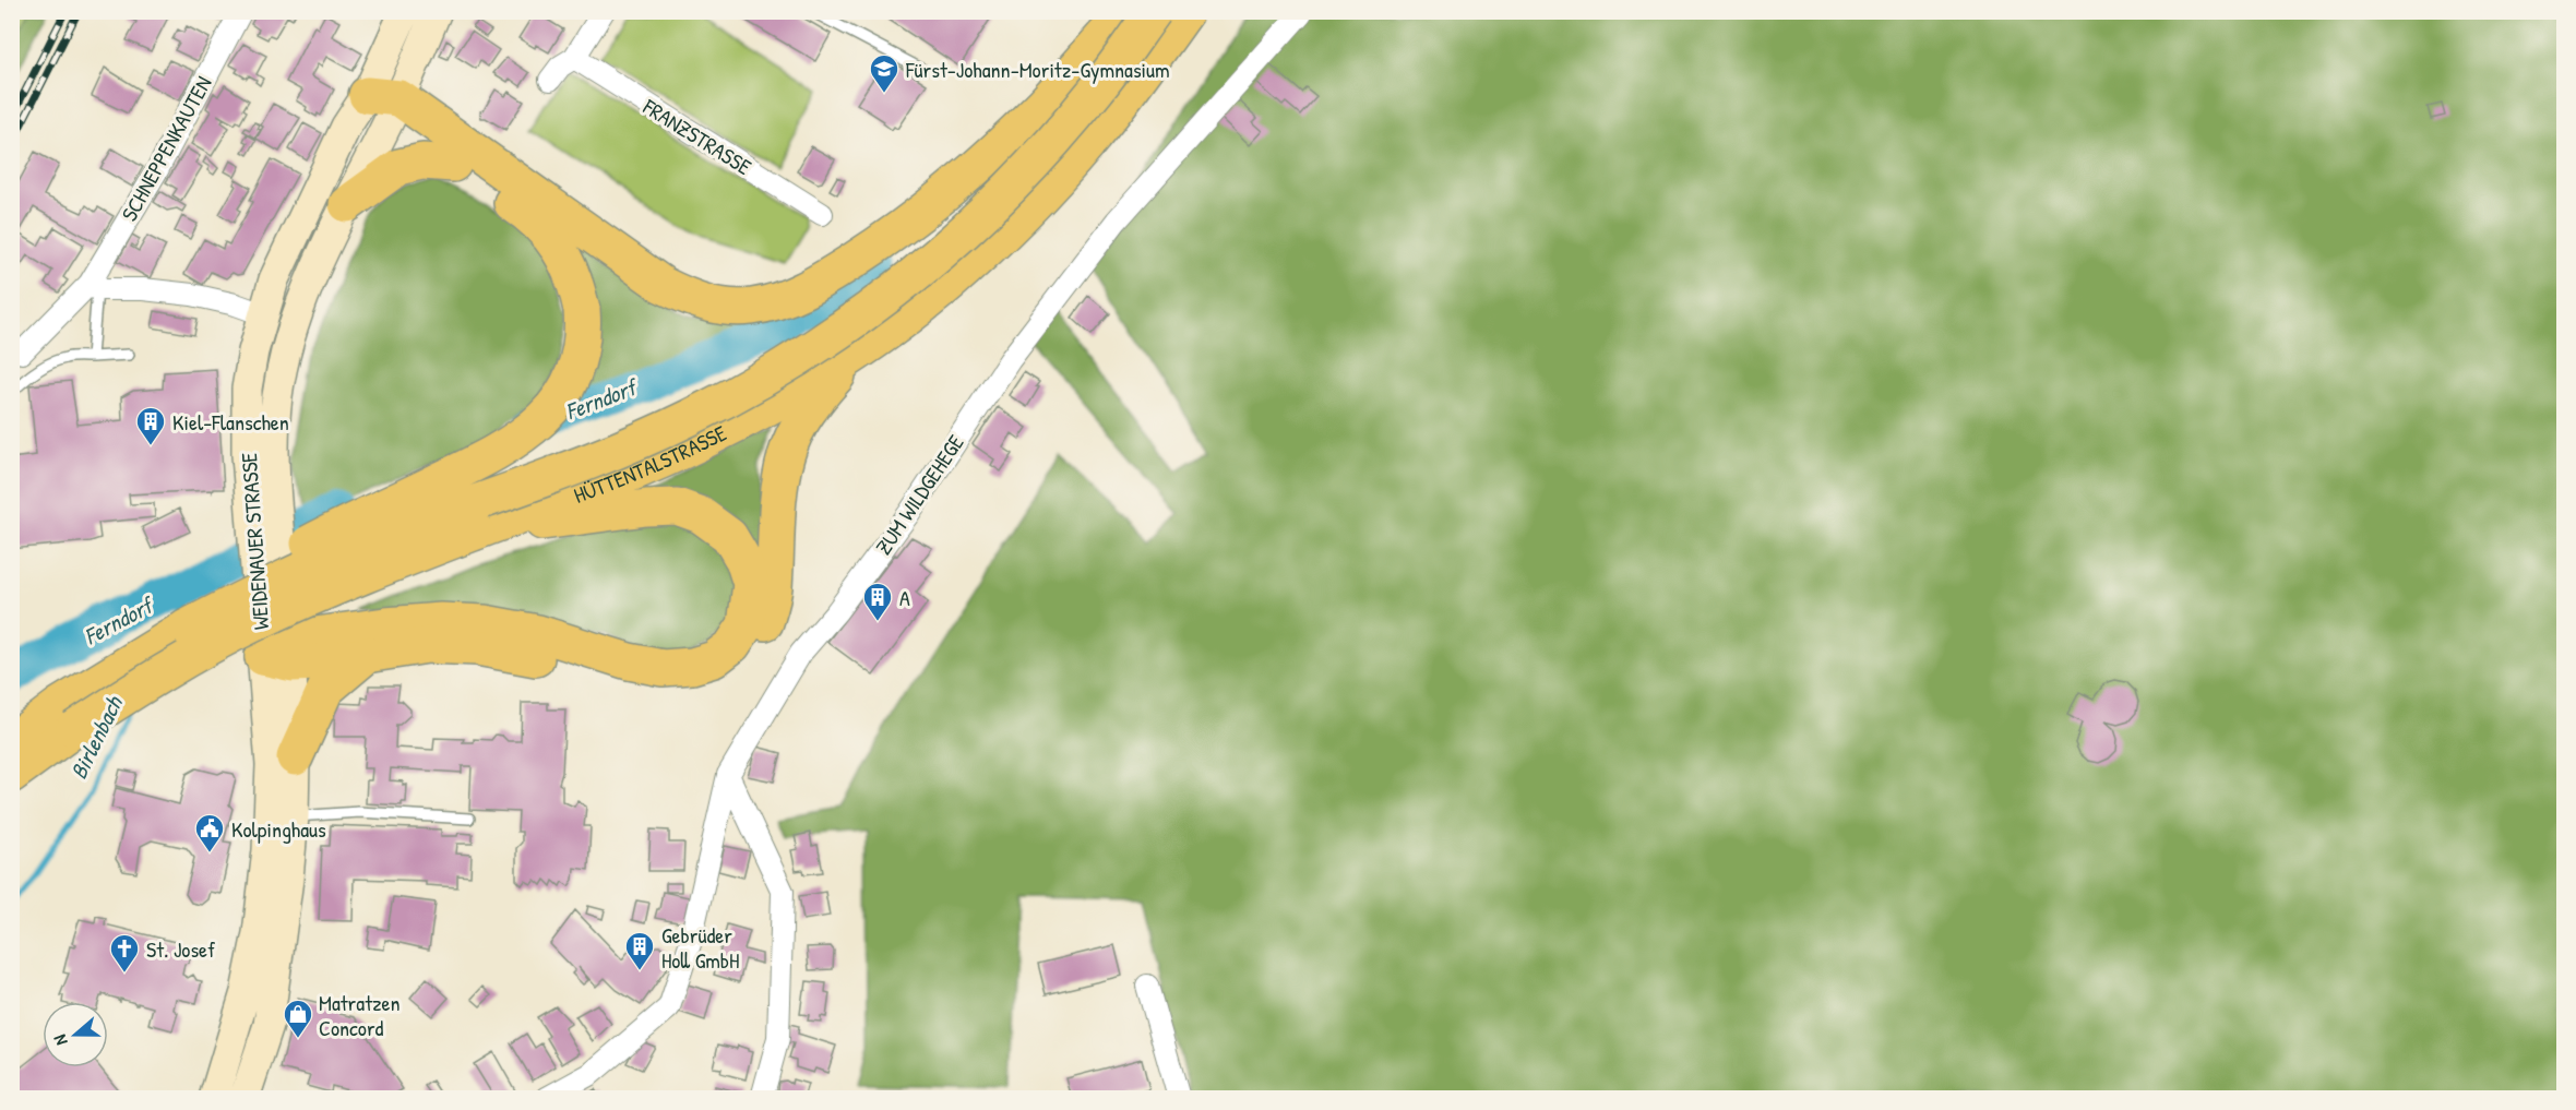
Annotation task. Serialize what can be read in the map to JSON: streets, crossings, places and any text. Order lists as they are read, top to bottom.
{
  "streets": {
    "highway": ["HÜTTENTALSTRASSE"],
    "main road": ["WEIDENAUER STRASSE"],
    "street": ["FRANZSTRASSE", "SCHNEPPENKAUTEN", "ZUM WILDGEHEGE"]
  },
  "water": ["Ferndorf", "Birlenbach"],
  "places": {
    "school or university": ["Fürst-Johann-Moritz-Gymnasium"],
    "building": ["Kiel-Flanschen", "A", "Gebrüder Holl GmbH"],
    "public building": ["Kolpinghaus"],
    "church": ["St. Josef"],
    "shop": ["Matratzen Concord"]
  },
  "north": "left"
}
